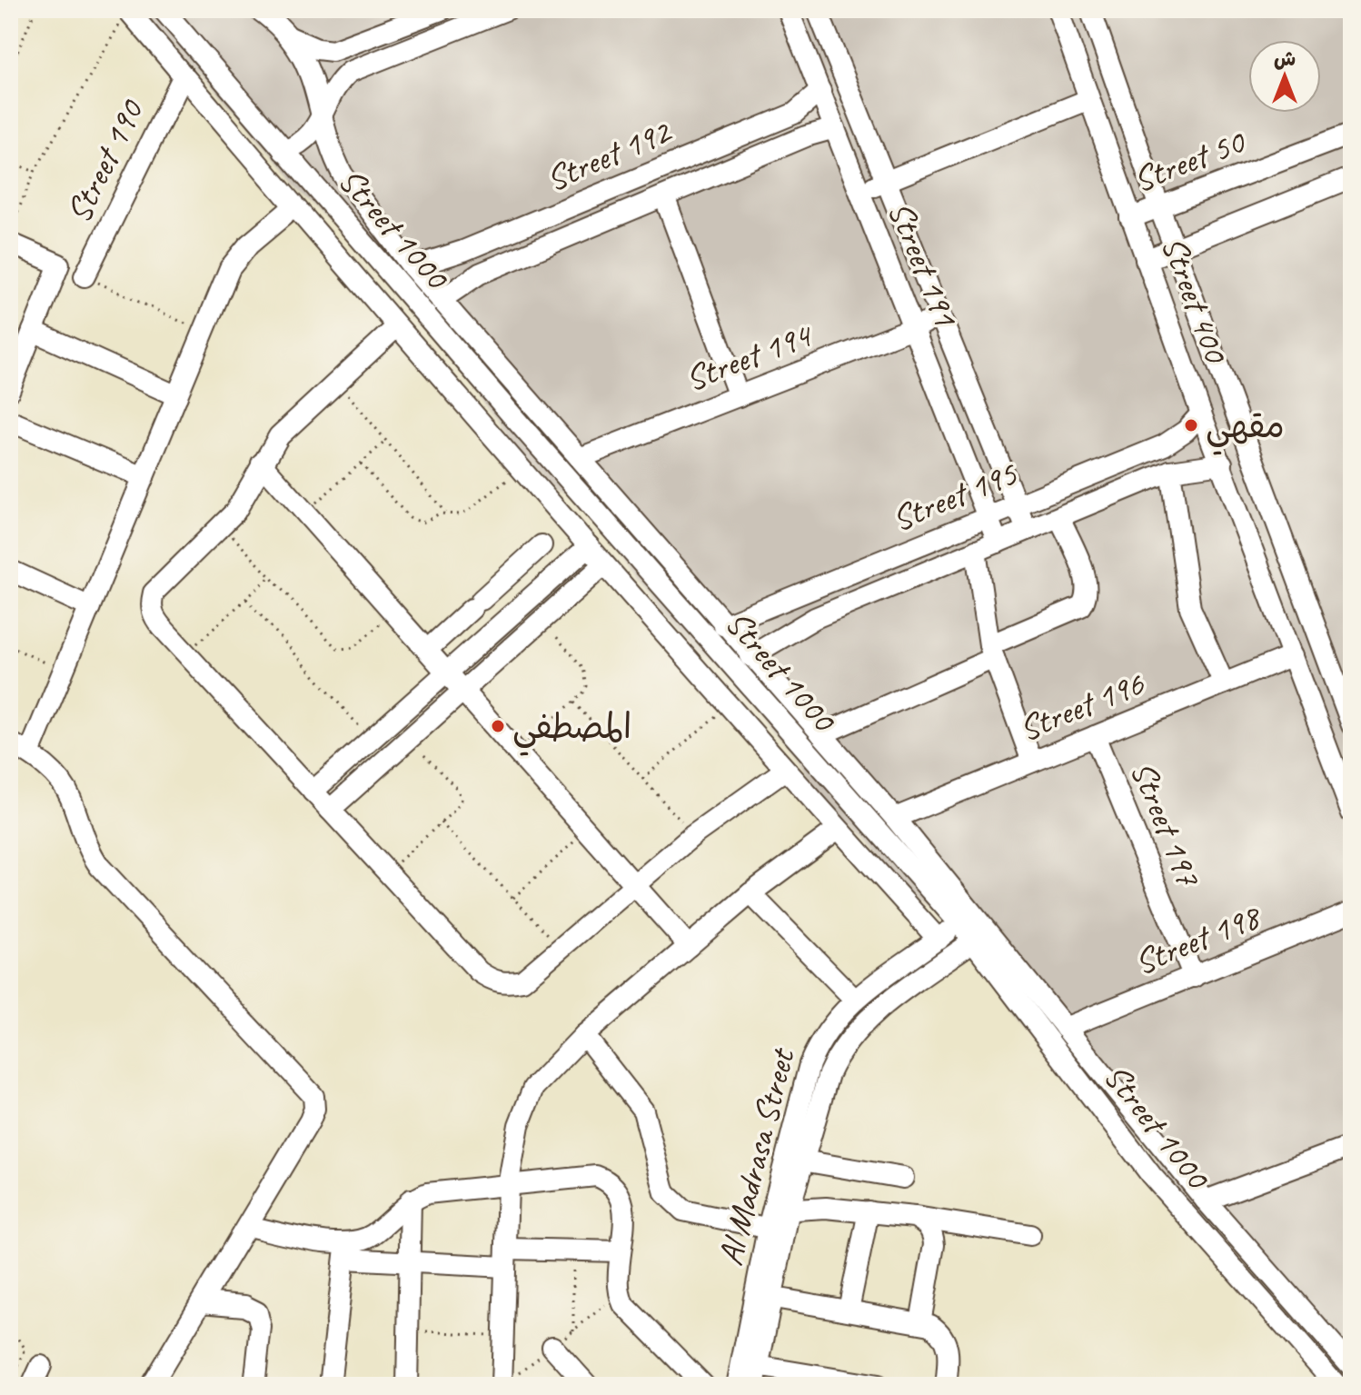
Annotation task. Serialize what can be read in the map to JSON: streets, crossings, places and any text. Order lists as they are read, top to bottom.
{
  "streets": {
    "street": [
      "Street 192",
      "Street 50",
      "Street 190",
      "Street 1000",
      "Street 191",
      "Street 400",
      "Street 194",
      "Street 195",
      "Street 196",
      "Street 197",
      "Street 198",
      "Al Madrasa Street"
    ]
  },
  "crossings": [
    ["Street 192", "Street 1000"],
    ["Street 192", "Street 191"],
    ["Street 50", "Street 400"],
    ["Street 1000", "Street 194"],
    ["Street 1000", "Street 195"],
    ["Street 1000", "Street 196"],
    ["Street 1000", "Street 198"],
    ["Street 1000", "Al Madrasa Street"],
    ["Street 191", "Street 194"],
    ["Street 191", "Street 195"],
    ["Street 400", "Street 195"],
    ["Street 400", "Street 196"],
    ["Street 196", "Street 197"],
    ["Street 197", "Street 198"]
  ],
  "places": ["مقهي", "المصطفي"],
  "north": "top"
}
